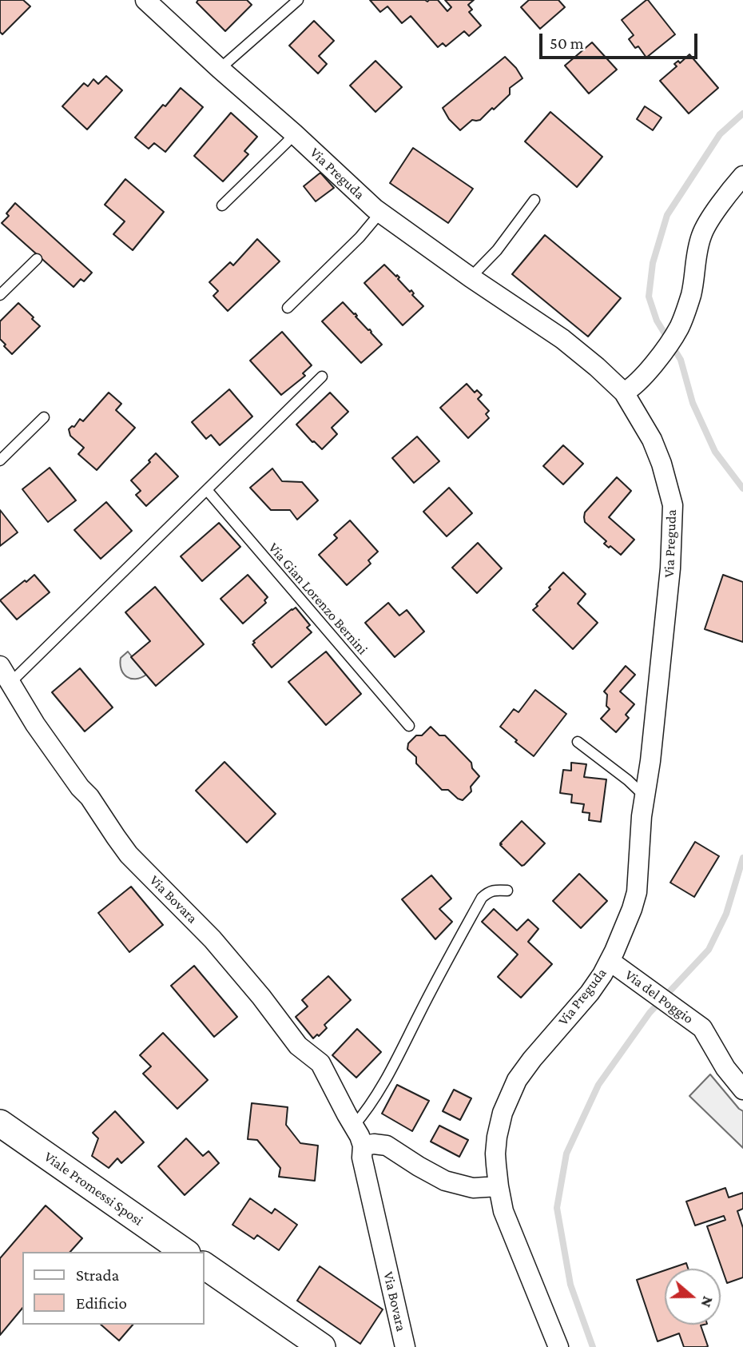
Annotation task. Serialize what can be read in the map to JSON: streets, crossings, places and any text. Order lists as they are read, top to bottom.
{
  "streets": {
    "main road": ["Viale Promessi Sposi"],
    "street": ["Via Preguda", "Via Bovara", "Via del Poggio"],
    "lane": ["Via Gian Lorenzo Bernini"]
  },
  "crossings": [
    ["Via Preguda", "Via del Poggio"]
  ],
  "legend": ["Strada", "Edificio"],
  "scale_bar": "50 m",
  "north": "right"
}
